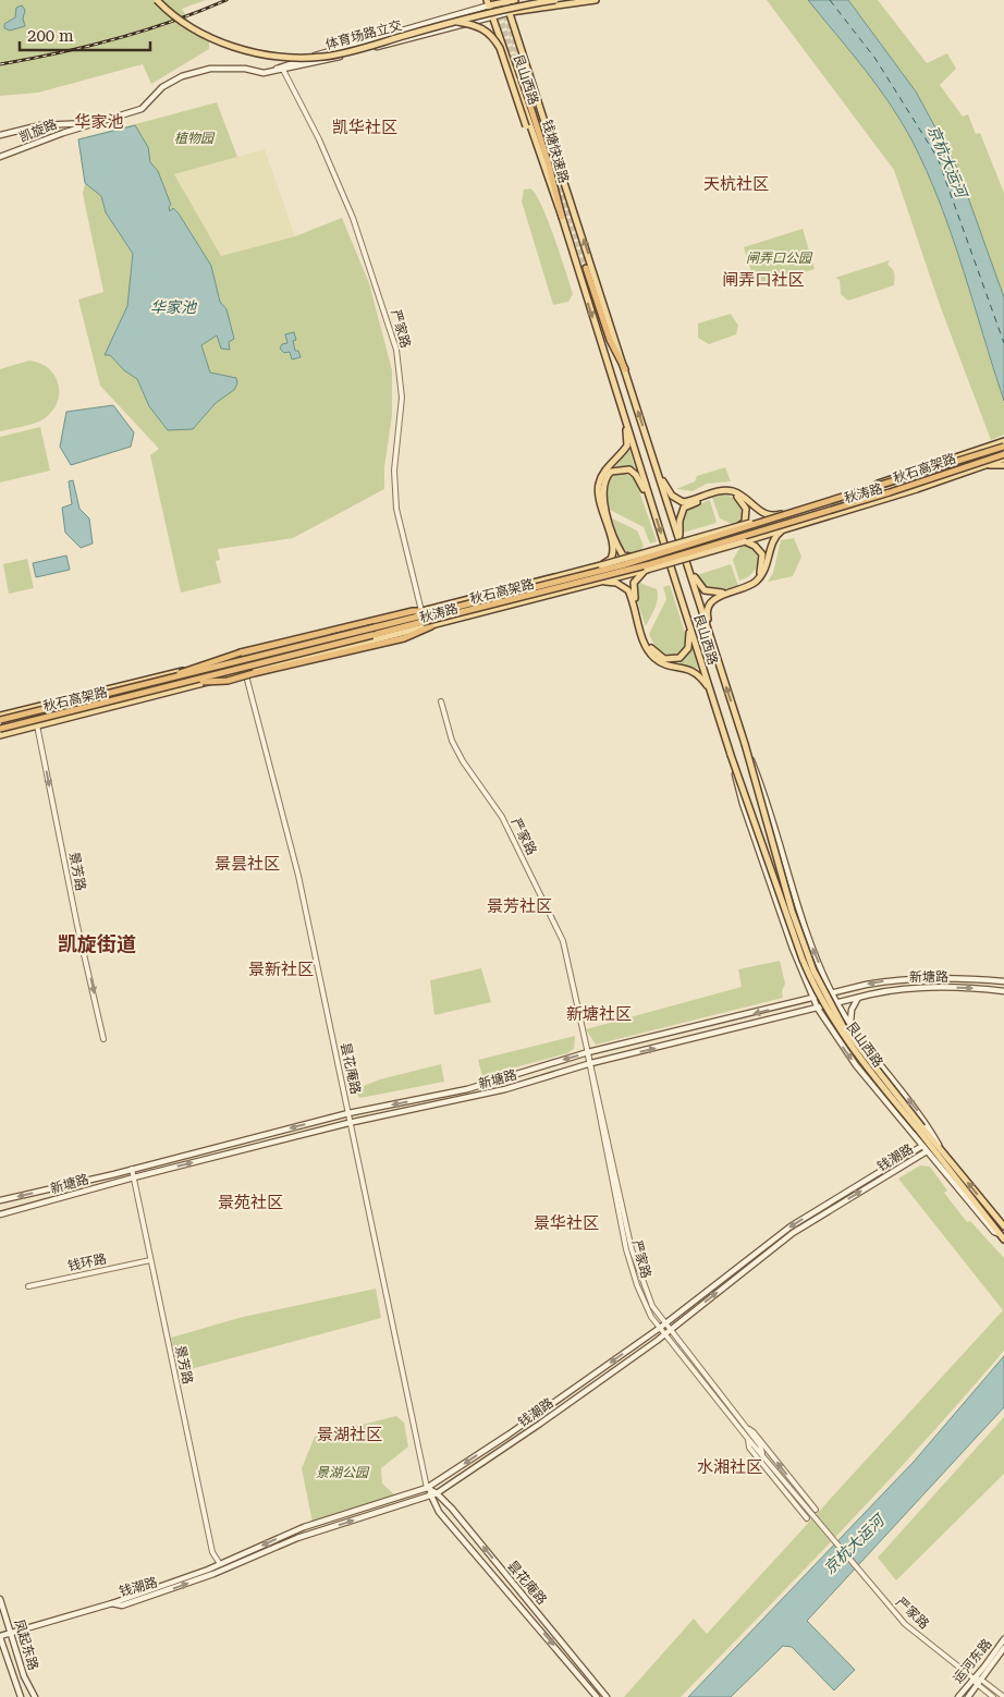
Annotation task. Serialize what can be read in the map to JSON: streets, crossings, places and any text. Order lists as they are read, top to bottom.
{
  "streets": {
    "highway": ["钱塘快速路", "秋石高架路"],
    "main road": [
      "体育场路立交",
      "艮山西路",
      "凯旋路",
      "秋涛路",
      "新塘路",
      "昙花庵路",
      "钱潮路",
      "凤起东路",
      "运河东路"
    ],
    "street": ["严家路", "景芳路", "钱环路"]
  },
  "crossings": [
    ["艮山西路", "凯旋路"],
    ["艮山西路", "钱塘快速路"],
    ["艮山西路", "新塘路"],
    ["艮山西路", "钱潮路"],
    ["凯旋路", "严家路"],
    ["严家路", "秋涛路"],
    ["严家路", "新塘路"],
    ["严家路", "钱潮路"],
    ["严家路", "运河东路"],
    ["秋石高架路", "秋涛路"],
    ["秋涛路", "景芳路"],
    ["秋涛路", "昙花庵路"],
    ["景芳路", "新塘路"],
    ["景芳路", "钱潮路"],
    ["景芳路", "钱环路"],
    ["新塘路", "昙花庵路"],
    ["昙花庵路", "钱潮路"],
    ["钱潮路", "凤起东路"]
  ],
  "one_way": ["景芳路"],
  "districts": [
    "华家池",
    "凯华社区",
    "天杭社区",
    "闸弄口社区",
    "景昙社区",
    "景芳社区",
    "凯旋街道",
    "景新社区",
    "新塘社区",
    "景苑社区",
    "景华社区",
    "景湖社区",
    "水湘社区"
  ],
  "water": ["京杭大运河", "华家池"],
  "parks": ["植物园", "闸弄口公园", "景湖公园"],
  "scale_bar": "200 m"
}
